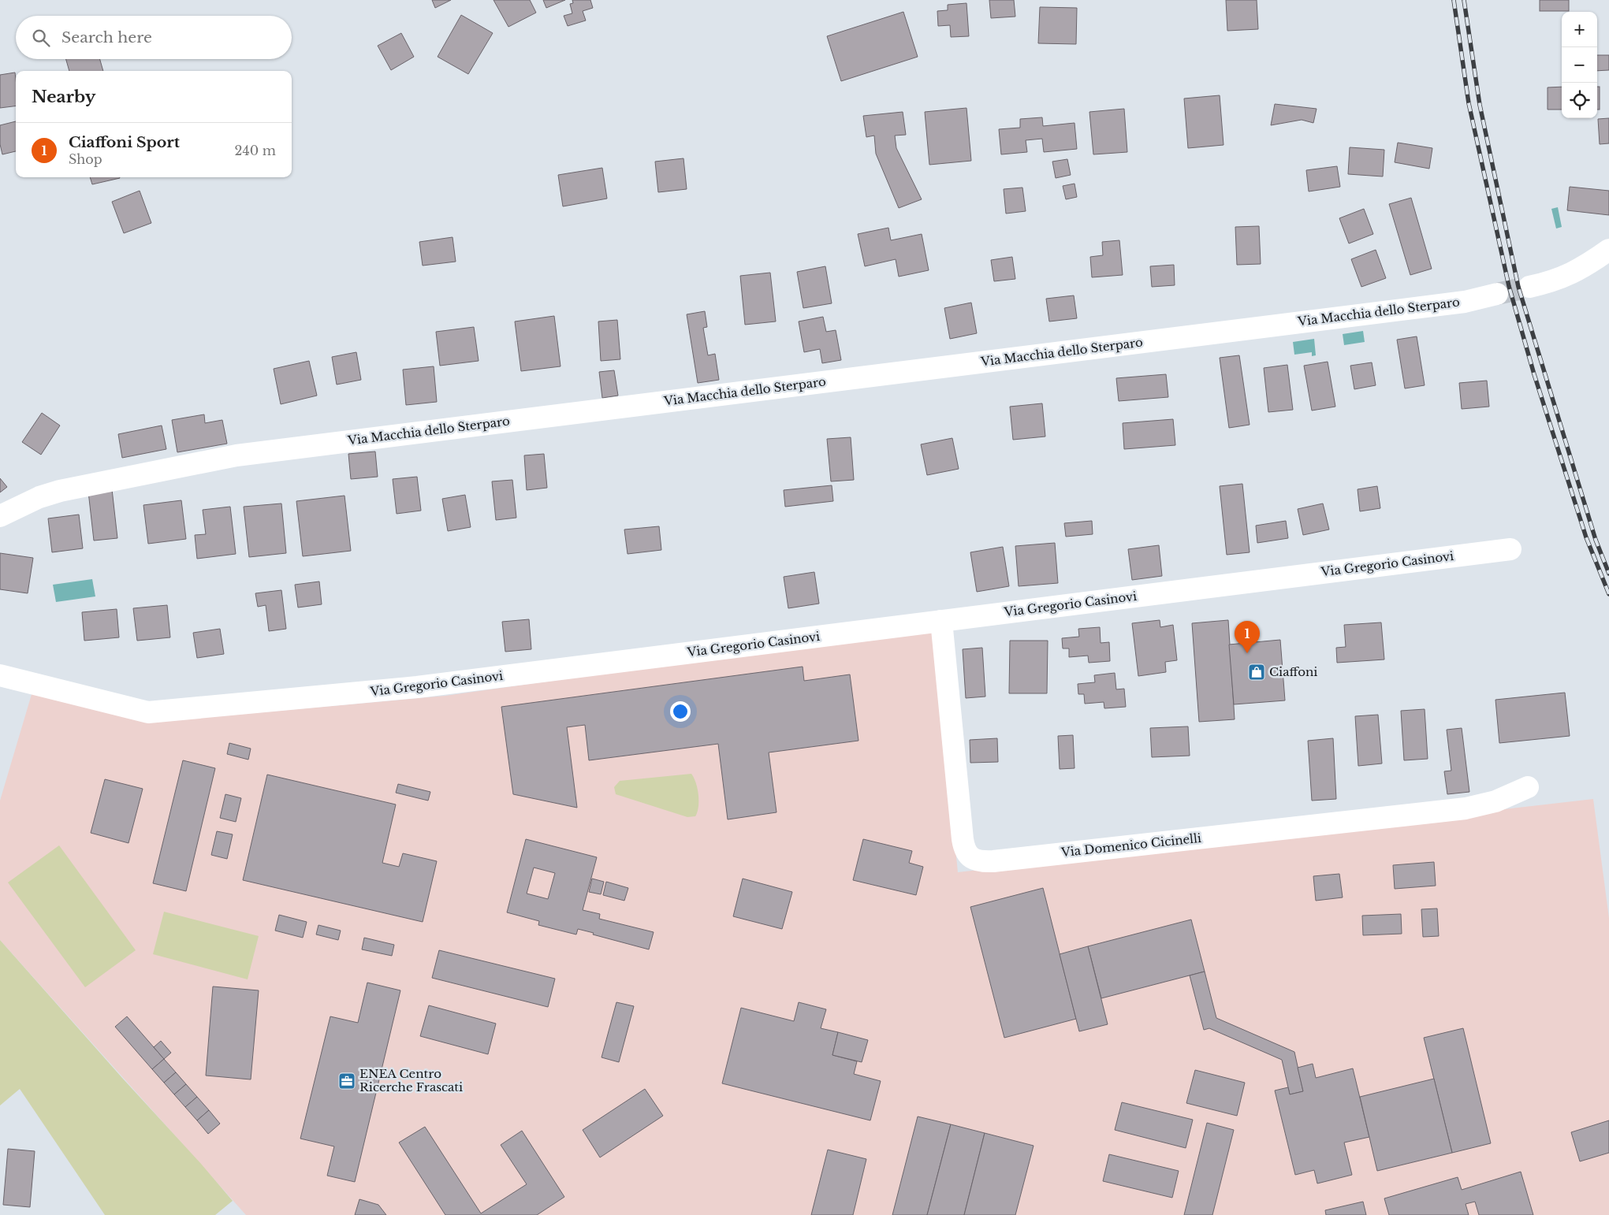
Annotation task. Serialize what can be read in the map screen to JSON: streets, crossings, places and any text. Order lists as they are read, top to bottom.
{
  "streets": {
    "street": ["Via Macchia dello Sterparo", "Via Gregorio Casinovi", "Via Domenico Cicinelli"]
  },
  "crossings": [
    ["Via Gregorio Casinovi", "Via Domenico Cicinelli"]
  ],
  "places": {
    "shop": ["Ciaffoni"],
    "office": ["ENEA Centro Ricerche Frascati"]
  },
  "page": {
    "map_buttons": ["+", "−"],
    "search": "Search here",
    "heading": "Nearby",
    "list": [
      {
        "mark": "1",
        "name": "Ciaffoni Sport",
        "note": "Shop",
        "value": "240 m"
      }
    ],
    "pins": "1"
  }
}
